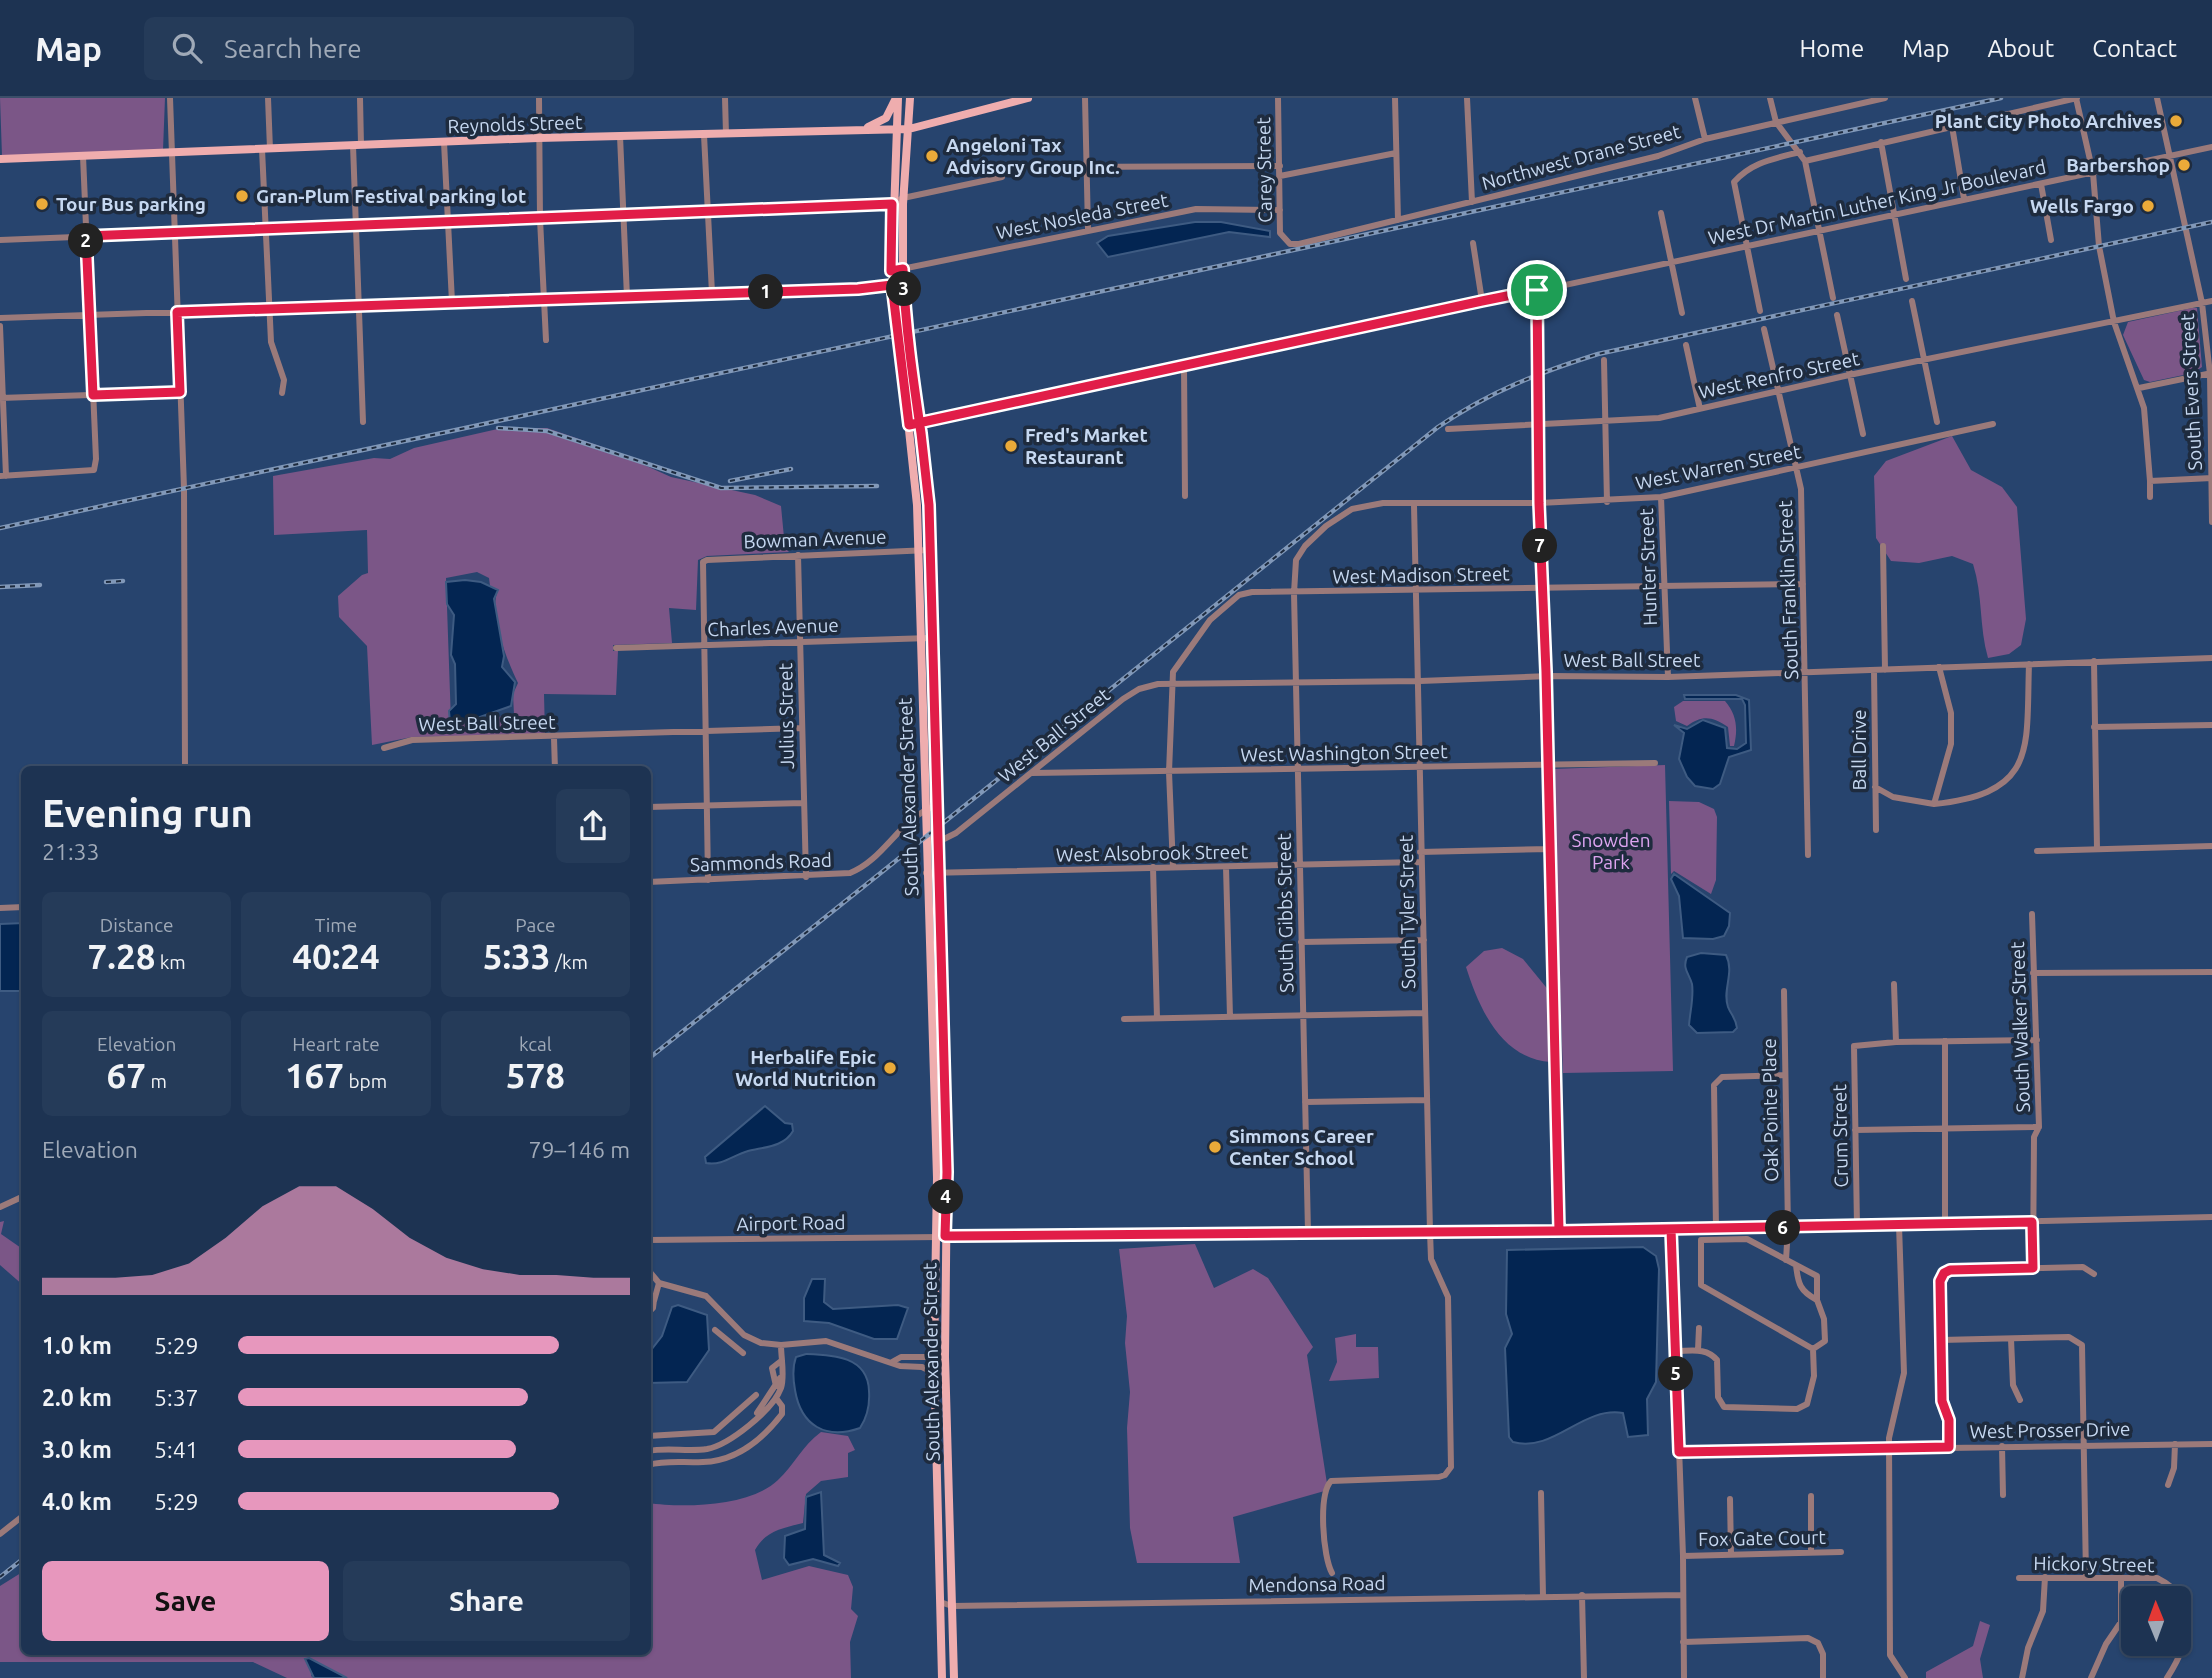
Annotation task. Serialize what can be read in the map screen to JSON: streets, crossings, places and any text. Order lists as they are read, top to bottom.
{
  "streets": {
    "main road": ["Reynolds Street", "South Alexander Street"],
    "street": [
      "Northwest Drane Street",
      "Carey Street",
      "West Dr Martin Luther King Jr Boulevard",
      "West Nosleda Street",
      "West Renfro Street",
      "South Evers Street",
      "West Warren Street",
      "Bowman Avenue",
      "Hunter Street",
      "West Madison Street",
      "South Franklin Street",
      "Charles Avenue",
      "West Ball Street",
      "Julius Street",
      "Ball Drive",
      "West Washington Street",
      "West Alsobrook Street",
      "Sammonds Road",
      "South Tyler Street",
      "South Gibbs Street",
      "South Walker Street",
      "Oak Pointe Place",
      "Crum Street",
      "Airport Road",
      "West Prosser Drive",
      "Fox Gate Court",
      "Hickory Street",
      "Mendonsa Road"
    ]
  },
  "crossings": [
    ["Reynolds Street", "South Alexander Street"],
    ["Northwest Drane Street", "Carey Street"],
    ["Carey Street", "West Nosleda Street"],
    ["West Dr Martin Luther King Jr Boulevard", "South Evers Street"],
    ["West Nosleda Street", "South Alexander Street"],
    ["West Renfro Street", "South Evers Street"],
    ["West Renfro Street", "Hunter Street"],
    ["West Renfro Street", "South Franklin Street"],
    ["West Warren Street", "Hunter Street"],
    ["West Warren Street", "West Madison Street"],
    ["West Warren Street", "South Franklin Street"],
    ["West Warren Street", "South Tyler Street"],
    ["West Warren Street", "South Gibbs Street"],
    ["Bowman Avenue", "Charles Avenue"],
    ["Bowman Avenue", "Julius Street"],
    ["Bowman Avenue", "South Alexander Street"],
    ["Hunter Street", "West Madison Street"],
    ["Hunter Street", "West Ball Street"],
    ["West Madison Street", "South Franklin Street"],
    ["West Madison Street", "West Ball Street"],
    ["West Madison Street", "West Washington Street"],
    ["West Madison Street", "West Alsobrook Street"],
    ["West Madison Street", "South Tyler Street"],
    ["West Madison Street", "South Gibbs Street"],
    ["South Franklin Street", "West Ball Street"],
    ["Charles Avenue", "Julius Street"],
    ["Charles Avenue", "South Alexander Street"],
    ["West Ball Street", "Julius Street"],
    ["West Ball Street", "Ball Drive"],
    ["West Ball Street", "West Washington Street"],
    ["West Ball Street", "South Alexander Street"],
    ["West Ball Street", "South Tyler Street"],
    ["West Ball Street", "South Gibbs Street"],
    ["Julius Street", "Sammonds Road"],
    ["West Washington Street", "South Tyler Street"],
    ["West Washington Street", "South Gibbs Street"],
    ["South Alexander Street", "West Alsobrook Street"],
    ["South Alexander Street", "Sammonds Road"],
    ["South Alexander Street", "Airport Road"],
    ["South Alexander Street", "Mendonsa Road"],
    ["West Alsobrook Street", "South Tyler Street"],
    ["West Alsobrook Street", "South Gibbs Street"],
    ["South Tyler Street", "Airport Road"],
    ["South Gibbs Street", "Airport Road"],
    ["South Walker Street", "Airport Road"],
    ["Oak Pointe Place", "Airport Road"],
    ["Crum Street", "Airport Road"]
  ],
  "parks": ["Snowden Park"],
  "places": [
    "Plant City Photo Archives",
    "Angeloni Tax Advisory Group Inc.",
    "Barbershop",
    "Gran-Plum Festival parking lot",
    "Tour Bus parking",
    "Wells Fargo",
    "Fred's Market Restaurant",
    "Herbalife Epic World Nutrition",
    "Simmons Career Center School"
  ],
  "north": "top",
  "page": {
    "header": "Map",
    "search": "Search here",
    "nav": [
      "Home",
      "Map",
      "About",
      "Contact"
    ],
    "pins": [
      "2",
      "3",
      "1",
      "7",
      "4",
      "6",
      "5"
    ],
    "heading": ["Evening run", "21:33"],
    "stats": [
      ["Distance", "7.28 km"],
      ["Time", "40:24"],
      ["Pace", "5:33 /km"],
      ["Elevation", "67 m"],
      ["Heart rate", "167 bpm"],
      ["kcal", "578"]
    ],
    "chart": ["Elevation", "79–146 m"],
    "list": [
      {
        "name": "1.0 km",
        "note": "5:29"
      },
      {
        "name": "2.0 km",
        "note": "5:37"
      },
      {
        "name": "3.0 km",
        "note": "5:41"
      },
      {
        "name": "4.0 km",
        "note": "5:29"
      }
    ],
    "buttons": ["Save", "Share"]
  }
}
